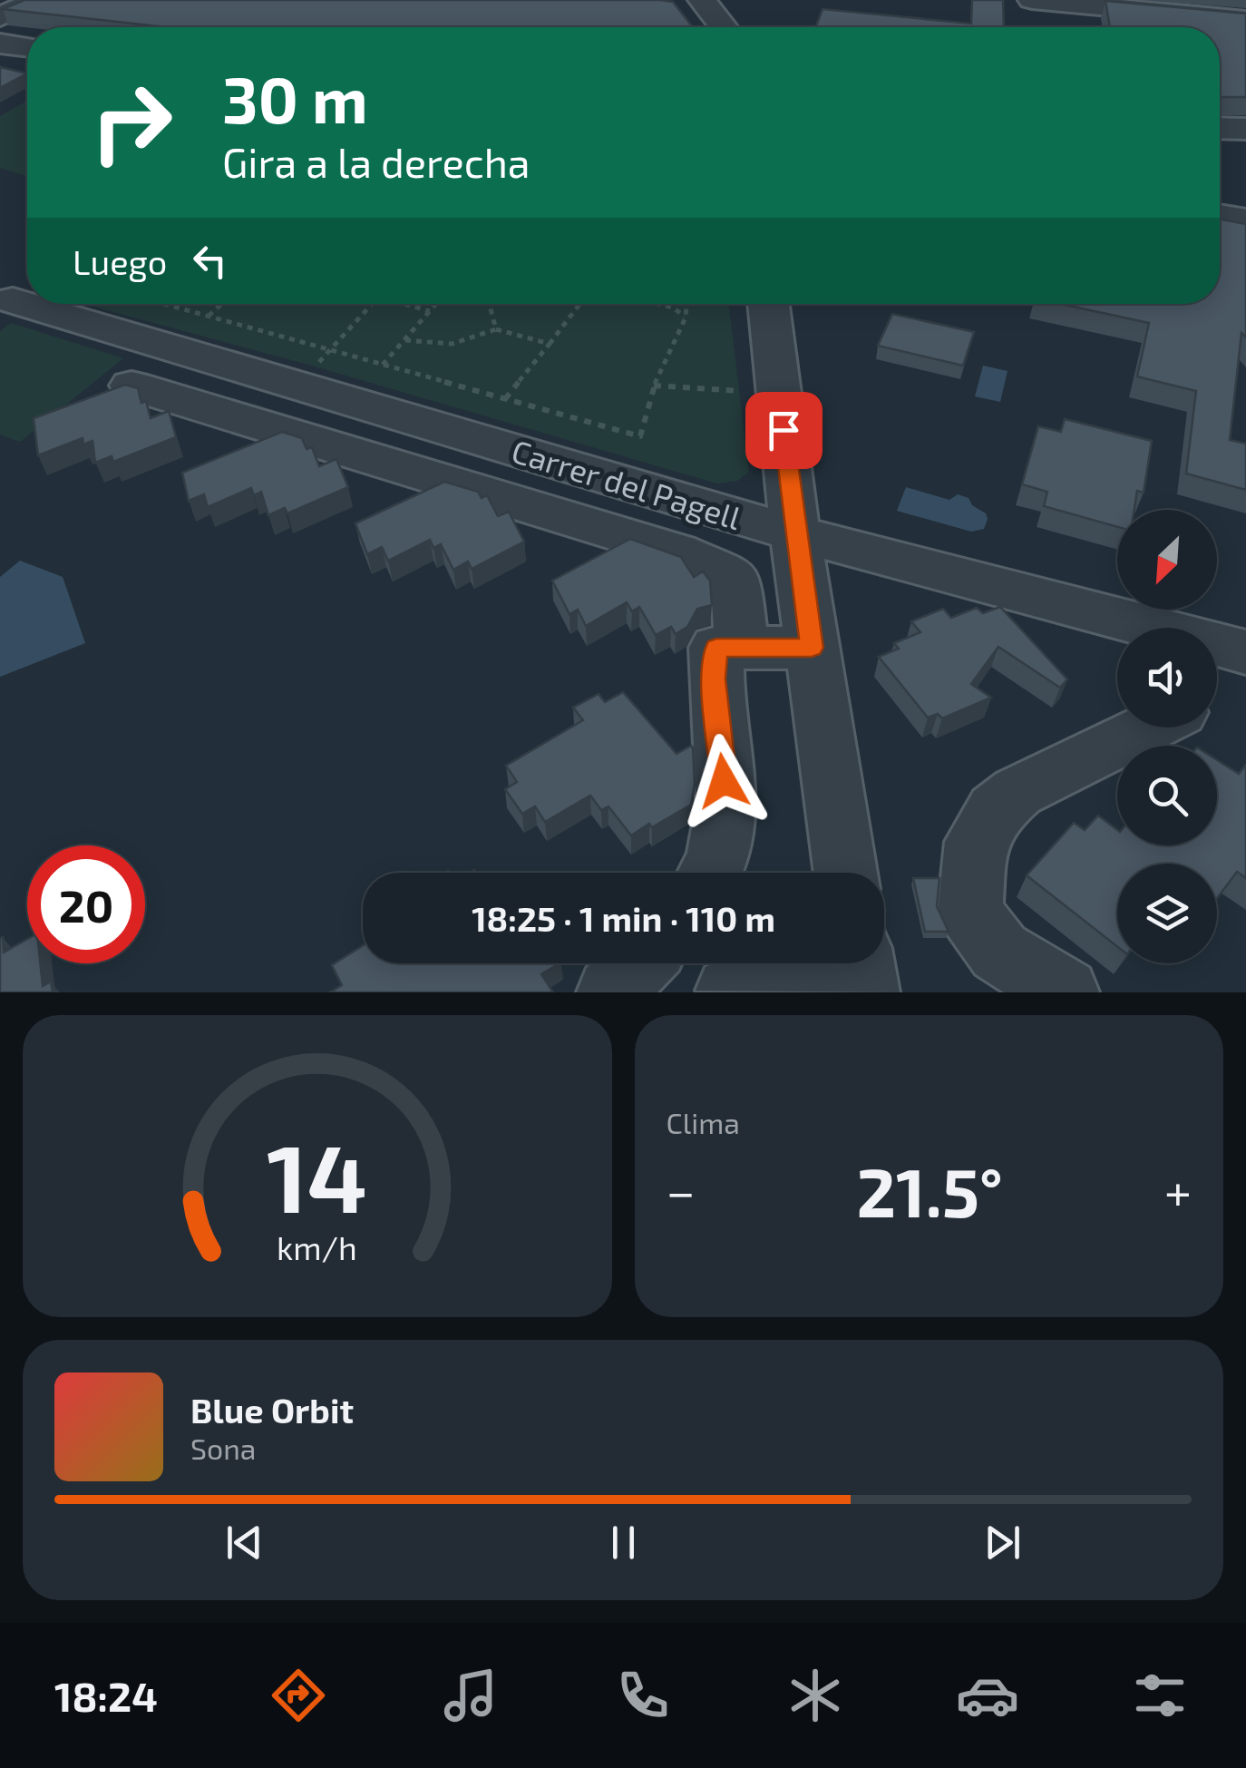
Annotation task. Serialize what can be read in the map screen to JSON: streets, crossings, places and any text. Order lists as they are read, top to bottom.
{
  "streets": {
    "street": ["Carrer del Pagell"]
  },
  "north": "bottom left",
  "page": {
    "turn": ["30 m", "Gira a la derecha"],
    "then": "Luego",
    "limit": "20",
    "trip": "18:25 · 1 min · 110 m",
    "tile": "Clima",
    "heat": ["−", "21.5°", "+"],
    "song": ["Blue Orbit", "Sona"],
    "tabs": "18:24",
    "gauge": ["14", "km/h"]
  }
}
